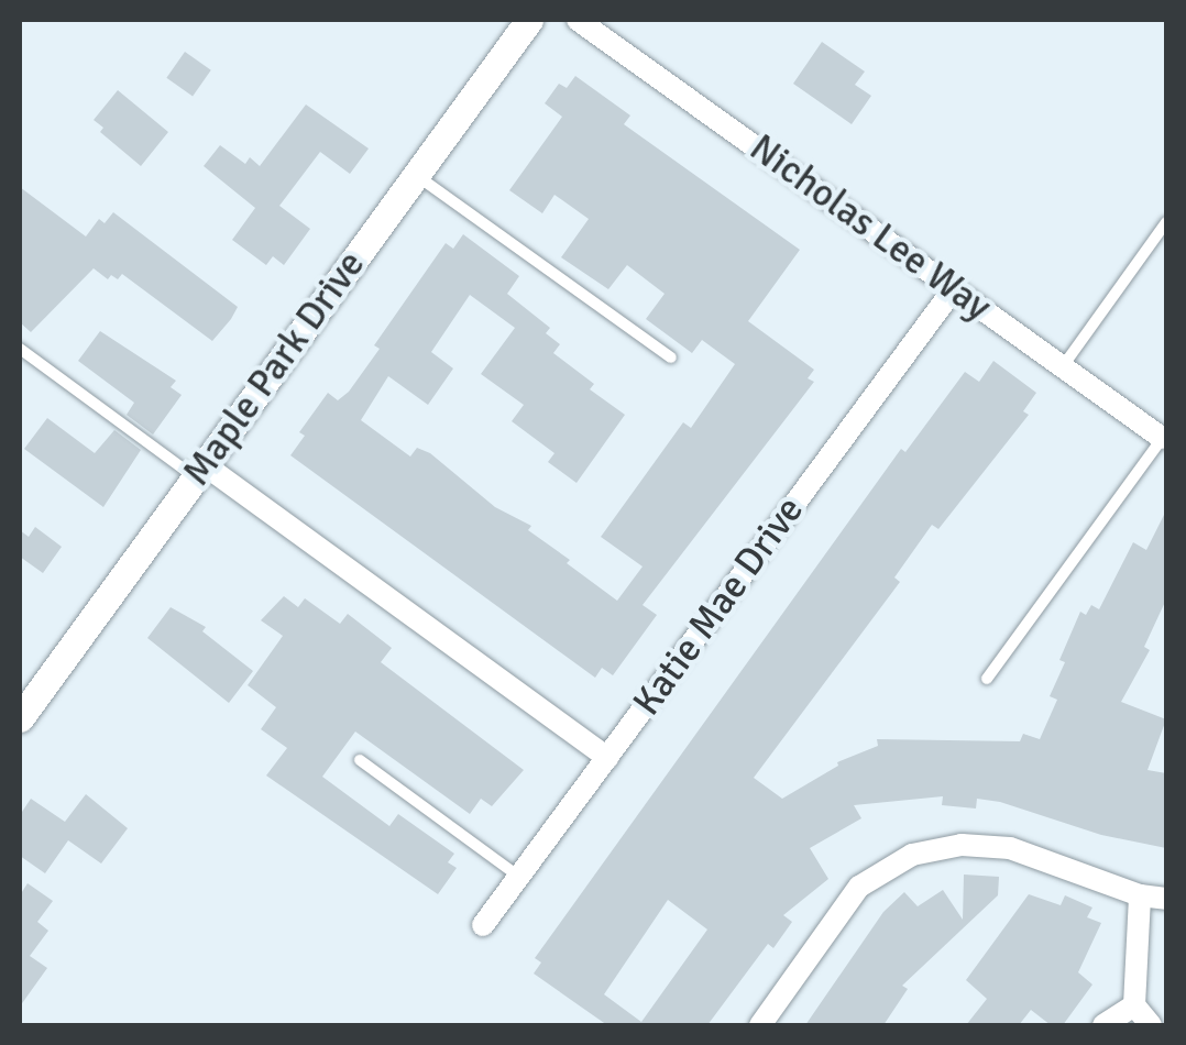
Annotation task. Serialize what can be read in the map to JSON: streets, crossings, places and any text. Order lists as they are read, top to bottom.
{
  "streets": {
    "street": ["Nicholas Lee Way", "Maple Park Drive", "Katie Mae Drive"]
  },
  "crossings": [
    ["Nicholas Lee Way", "Katie Mae Drive"]
  ]
}
